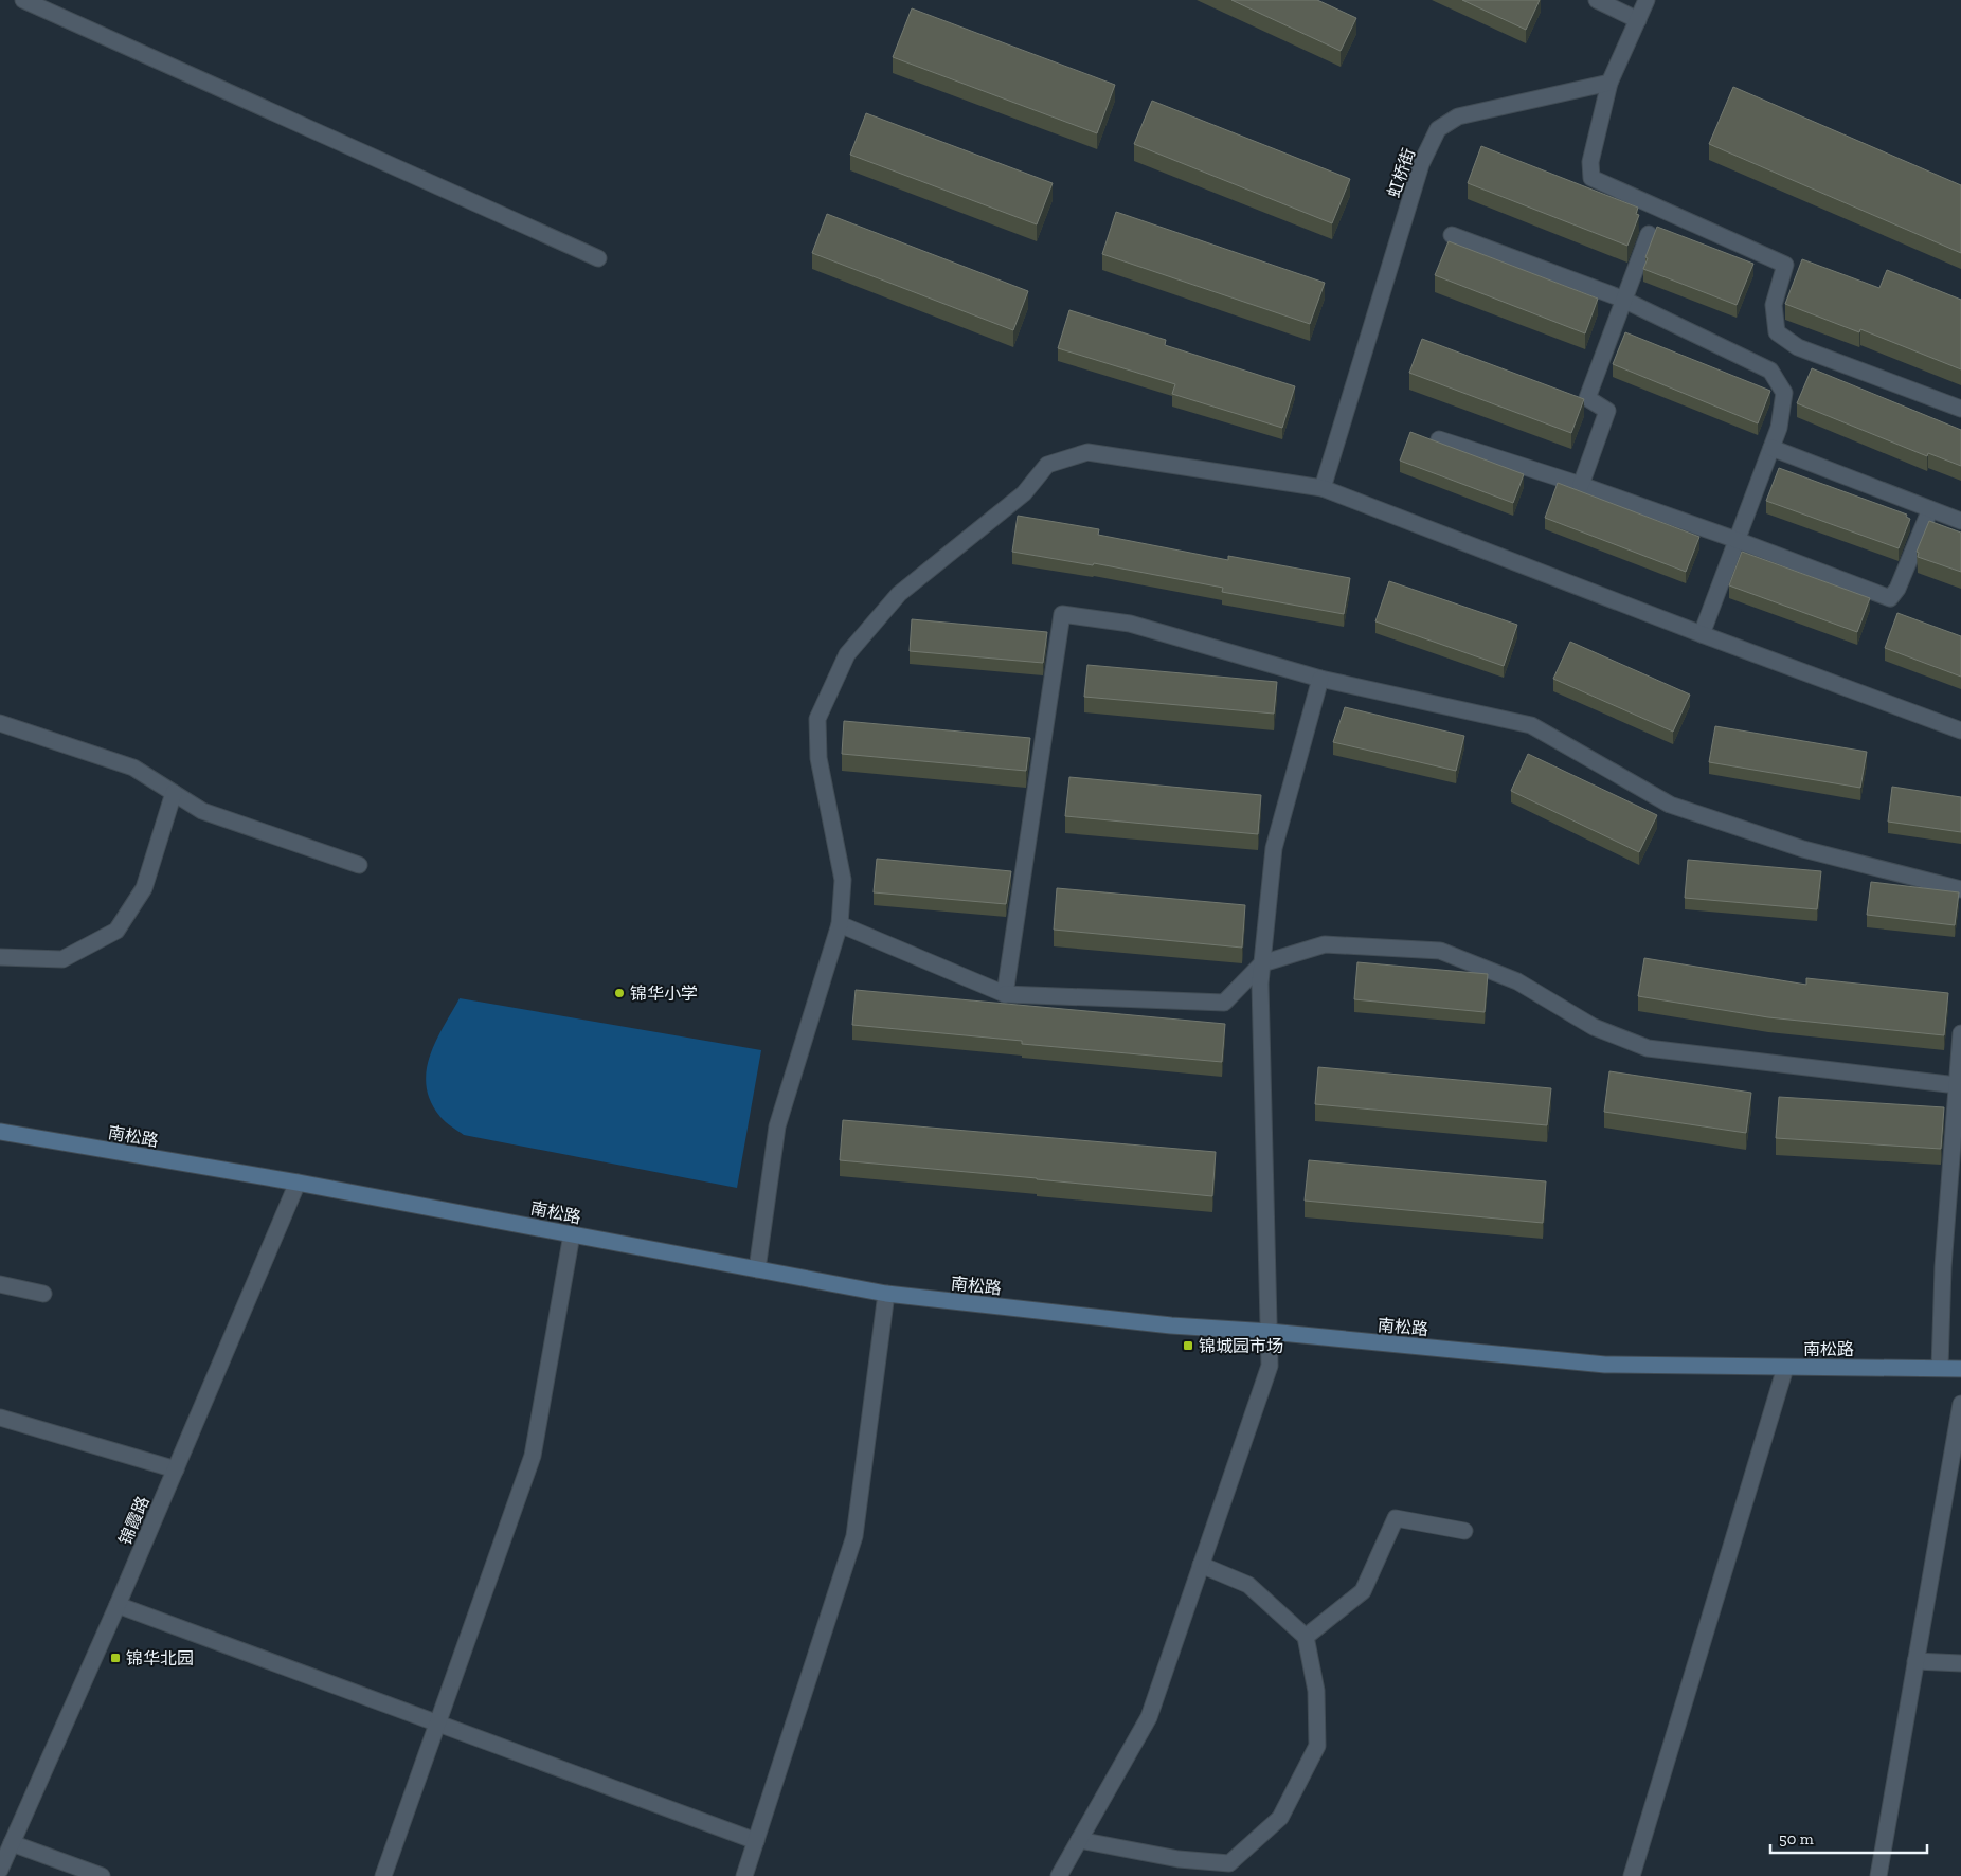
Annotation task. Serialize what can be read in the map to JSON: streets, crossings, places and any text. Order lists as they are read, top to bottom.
{
  "streets": {
    "street": ["虹桥街", "南松路", "锦霞路"]
  },
  "crossings": [
    ["南松路", "锦霞路"]
  ],
  "places": {
    "other": ["锦华小学"],
    "transit": ["锦城园市场", "锦华北园"]
  },
  "scale_bar": "50 m"
}
